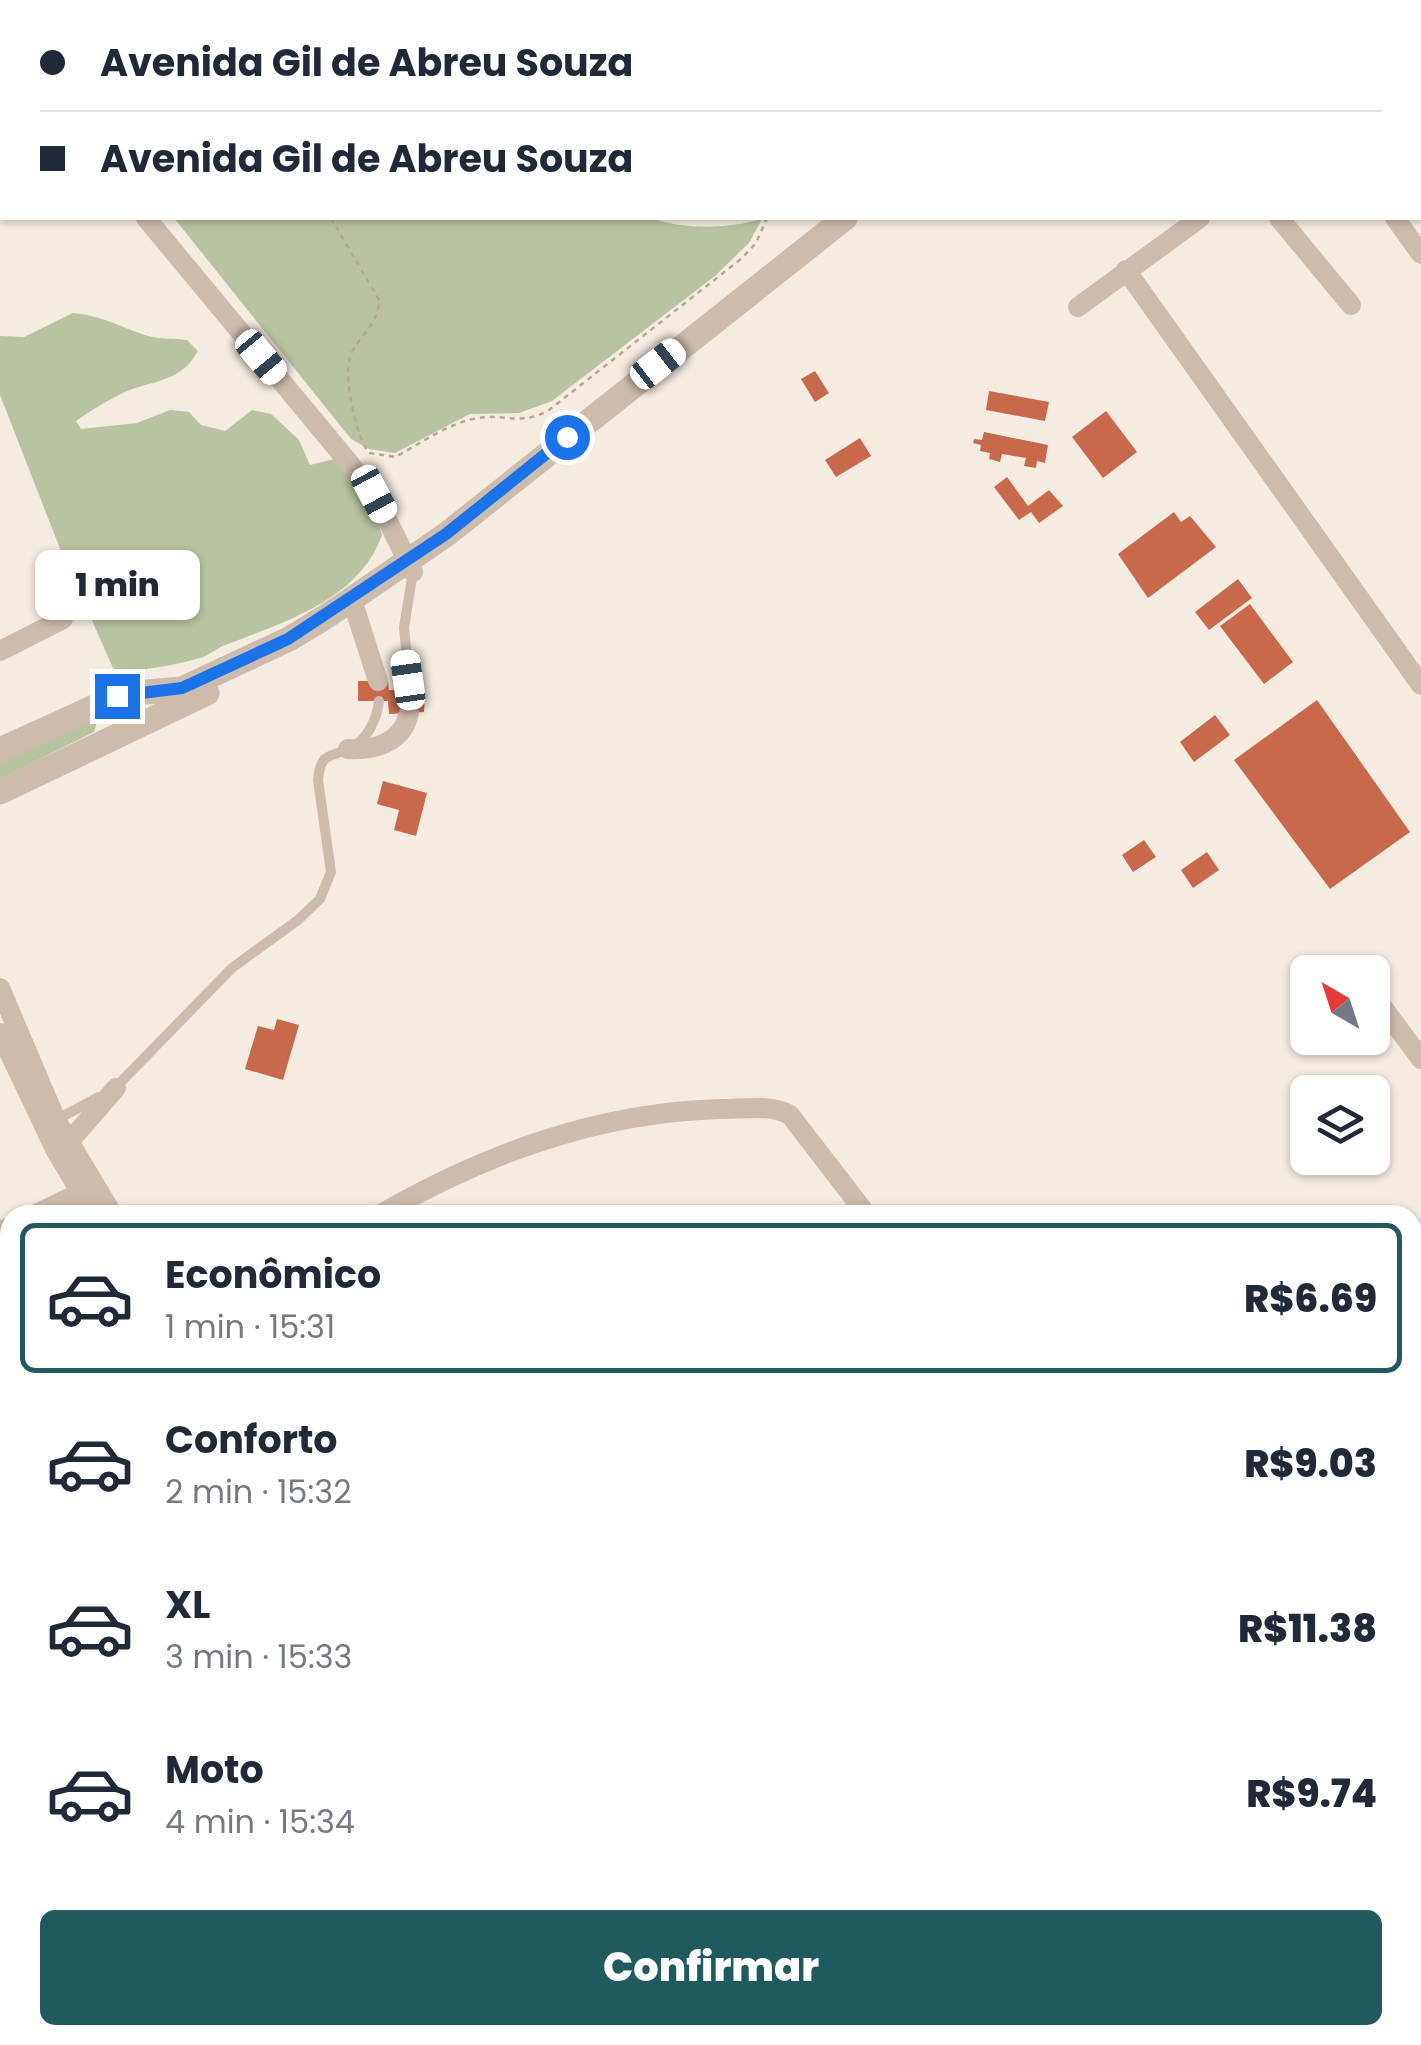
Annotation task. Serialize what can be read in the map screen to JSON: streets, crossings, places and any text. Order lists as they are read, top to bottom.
{
  "north": "top left",
  "page": {
    "banner": ["Avenida Gil de Abreu Souza", "Avenida Gil de Abreu Souza"],
    "bubble": "1 min",
    "list": [
      {
        "name": "Econômico",
        "note": "1 min · 15:31",
        "value": "R$6.69"
      },
      {
        "name": "Conforto",
        "note": "2 min · 15:32",
        "value": "R$9.03"
      },
      {
        "name": "XL",
        "note": "3 min · 15:33",
        "value": "R$11.38"
      },
      {
        "name": "Moto",
        "note": "4 min · 15:34",
        "value": "R$9.74"
      }
    ],
    "buttons": "Confirmar"
  }
}
